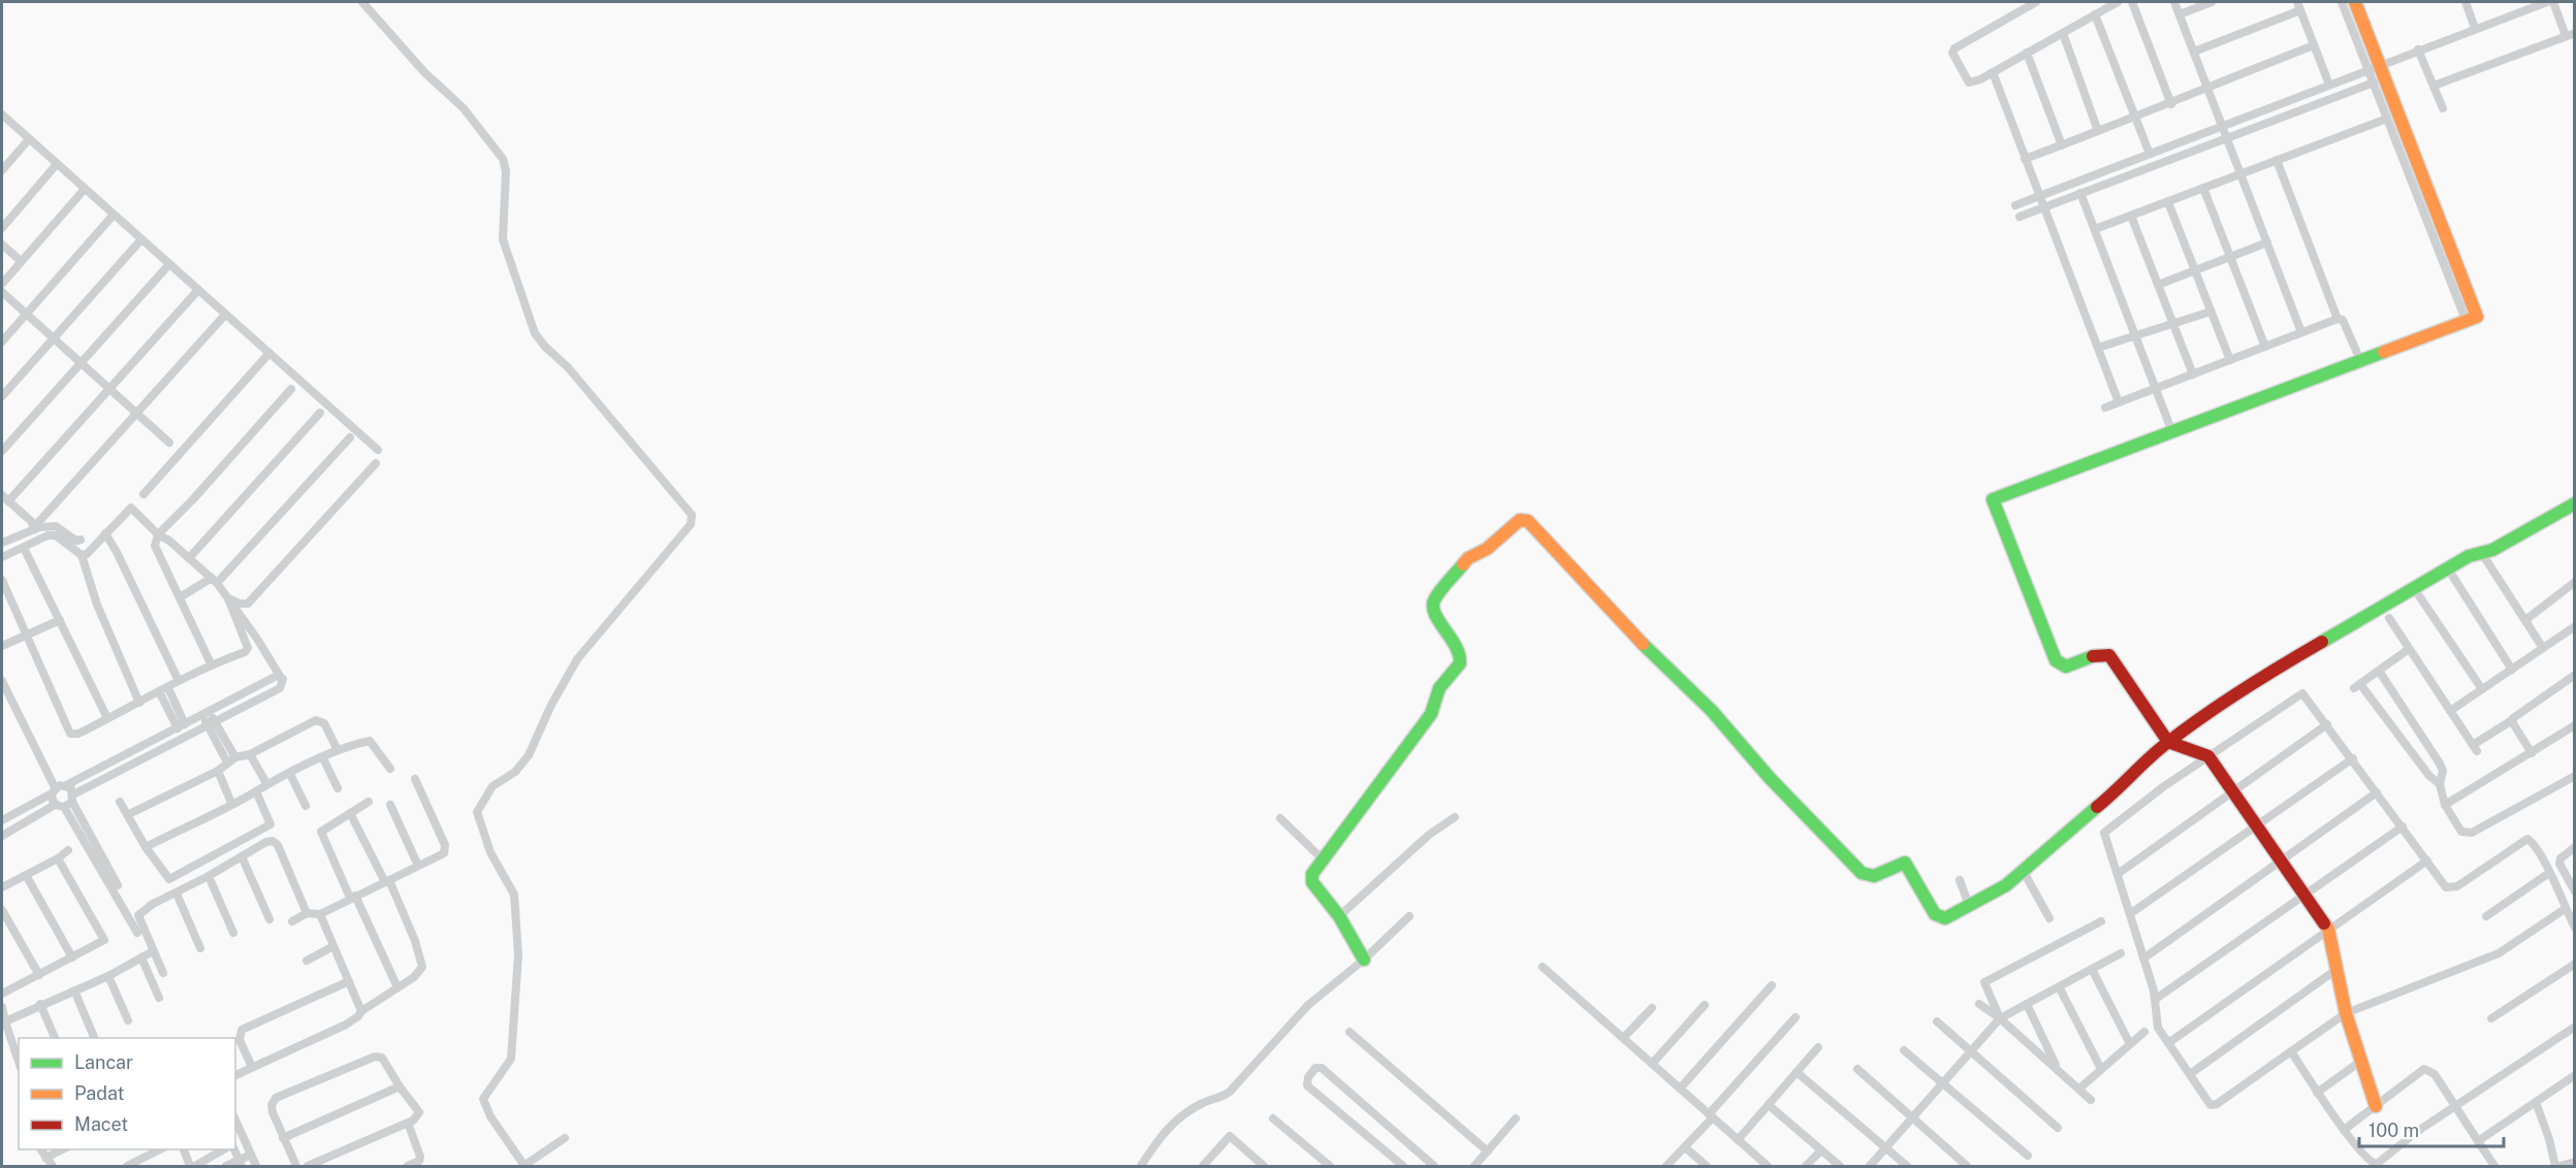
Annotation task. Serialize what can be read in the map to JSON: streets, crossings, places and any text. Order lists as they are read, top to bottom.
{
  "legend": ["Lancar", "Padat", "Macet"],
  "scale_bar": "100 m"
}
